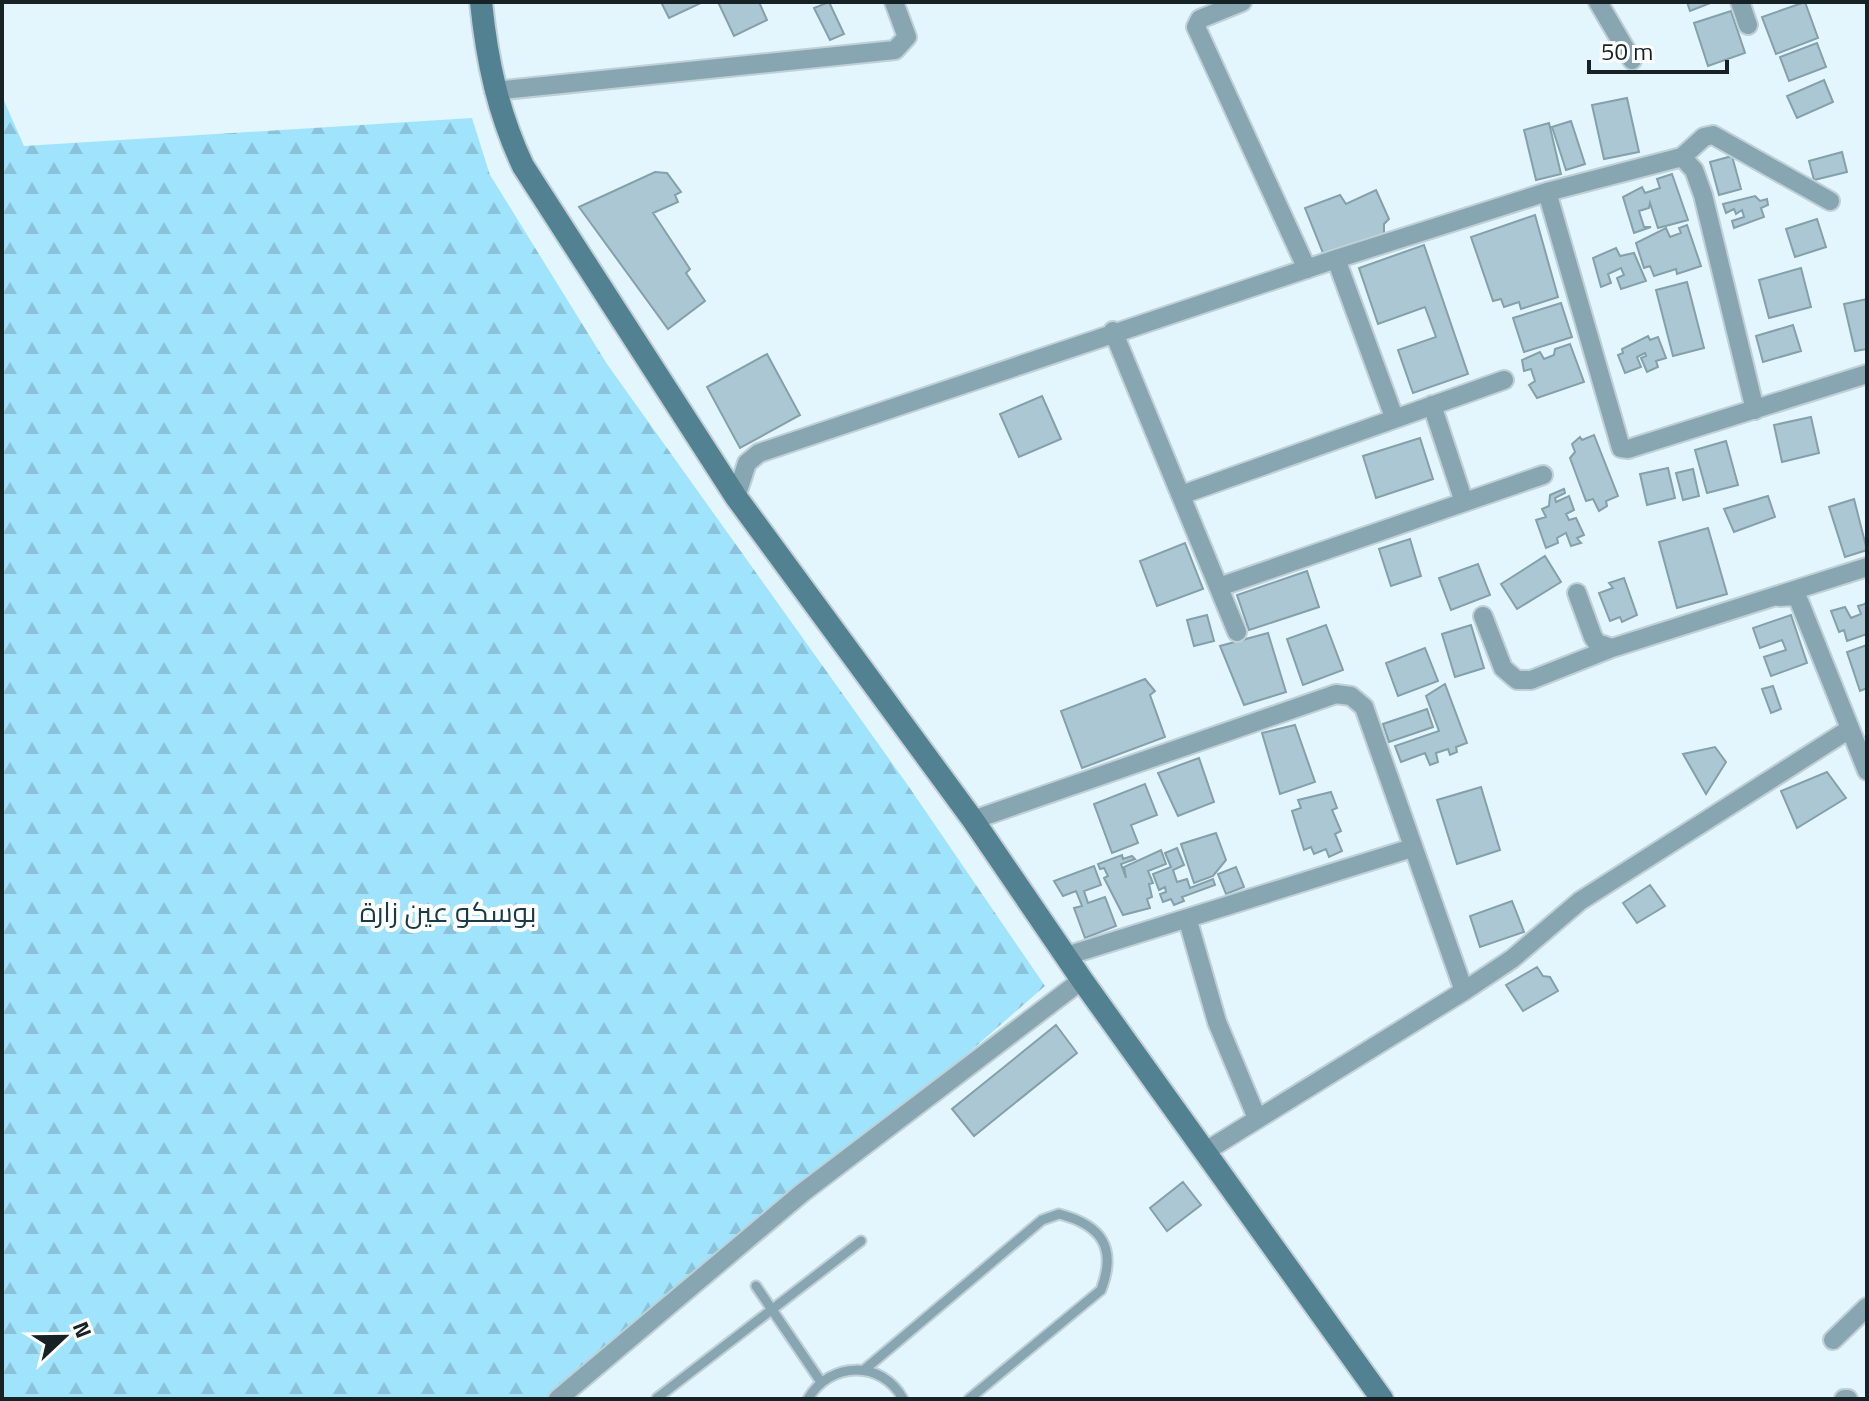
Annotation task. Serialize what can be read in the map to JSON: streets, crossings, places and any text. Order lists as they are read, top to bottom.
{
  "parks": ["بوسكو عين زارة"],
  "scale_bar": "50 m",
  "north": "right"
}
